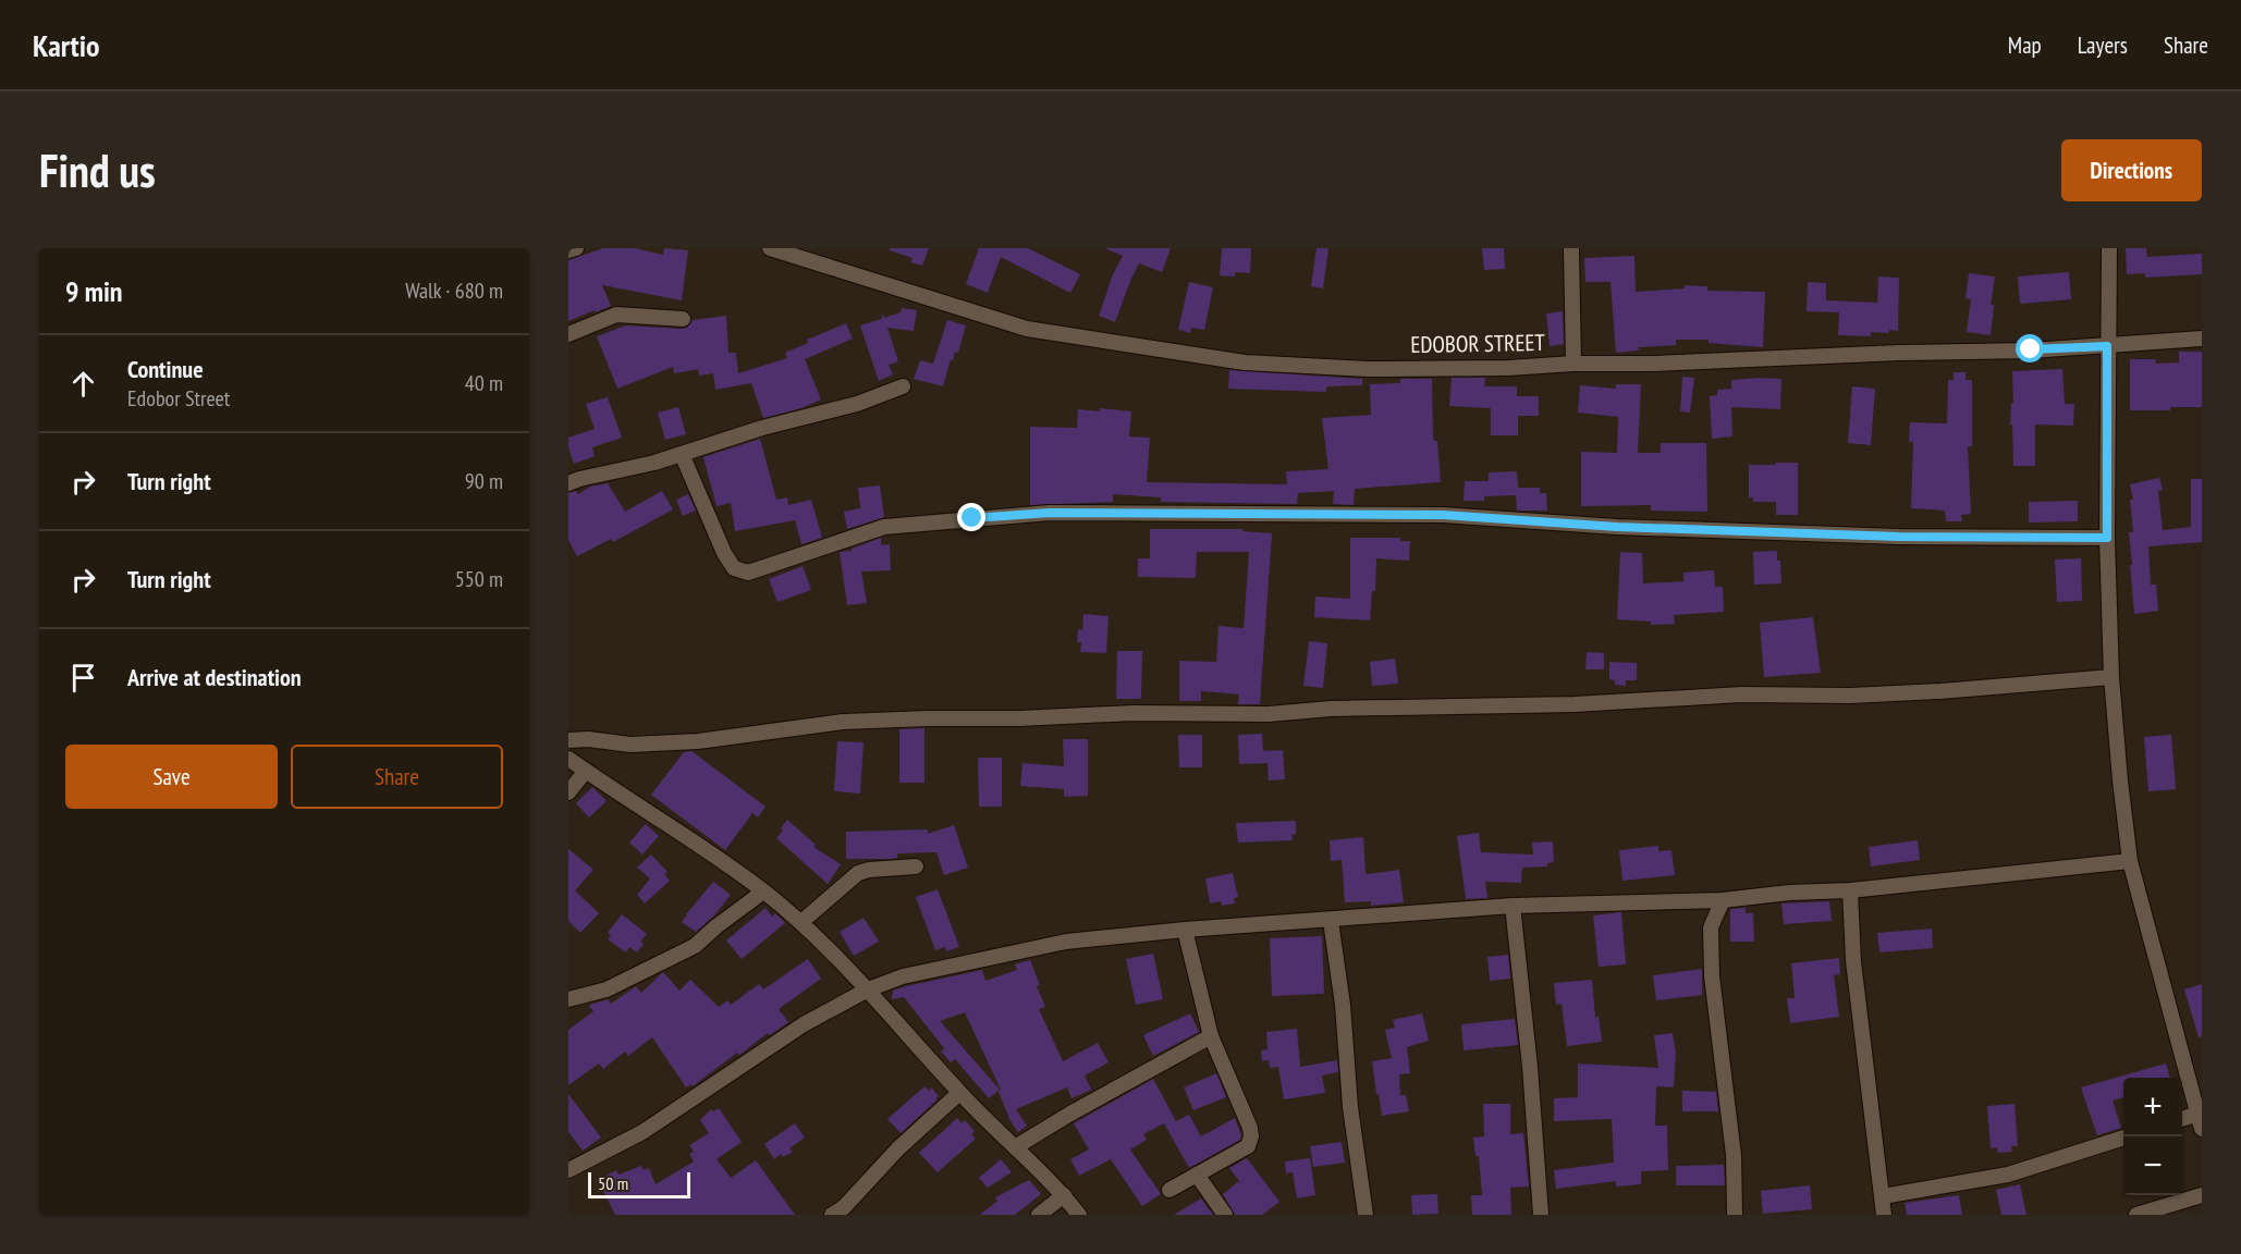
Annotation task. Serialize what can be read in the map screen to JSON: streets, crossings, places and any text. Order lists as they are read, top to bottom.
{
  "streets": {
    "street": ["EDOBOR STREET"]
  },
  "scale_bar": "50 m",
  "page": {
    "header": "Kartio",
    "nav": ["Map", "Layers", "Share"],
    "buttons": [
      "Directions",
      ["Save", "Share"]
    ],
    "title": "Find us",
    "heading": ["9 min", "Walk · 680 m"],
    "list": [
      ["Continue", "Edobor Street", "40 m"],
      ["Turn right", "90 m"],
      ["Turn right", "550 m"],
      "Arrive at destination"
    ],
    "map_buttons": ["+", "−"],
    "scale": "50 m"
  }
}
